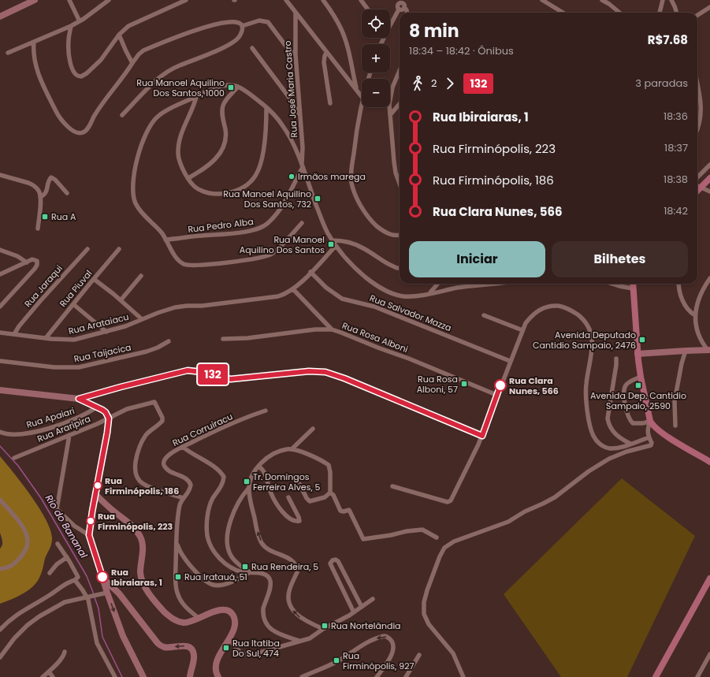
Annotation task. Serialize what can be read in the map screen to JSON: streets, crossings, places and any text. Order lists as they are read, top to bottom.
{
  "streets": {
    "street": [
      "Rua José Maria Castro",
      "Rua Pedro Alba",
      "Rua Jaraqui",
      "Rua Piuval",
      "Rua Salvador Mazza",
      "Rua Arataiacu",
      "Rua Rosa Alboni",
      "Rua Taijacica",
      "Rua Apaiari",
      "Rua Araripira",
      "Rua Corruiracu"
    ]
  },
  "crossings": [
    ["Rua José Maria Castro", "Rua Pedro Alba"],
    ["Rua Jaraqui", "Rua Arataiacu"],
    ["Rua Piuval", "Rua Arataiacu"],
    ["Rua Salvador Mazza", "Rua Arataiacu"],
    ["Rua Araripira", "Rua Corruiracu"]
  ],
  "water": ["Rio do Bananal"],
  "places": {
    "transit": [
      "Rua Manoel Aquilino Dos Santos, 1000",
      "Rua Manoel Aquilino Dos Santos, 732",
      "Rua A",
      "Rua Manoel Aquilino Dos Santos",
      "Avenida Deputado Cantidio Sampaio, 2476",
      "Rua Rosa Alboni, 57",
      "Avenida Dep. Cantidio Sampaio, 2590",
      "Tr. Domingos Ferreira Alves, 5",
      "Rua Rendeira, 5",
      "Rua Iratauá, 51",
      "Rua Nortelândia",
      "Rua Itatiba Do Sul, 474",
      "Rua Firminópolis, 927"
    ],
    "other": [
      "Irmãos marega",
      "Rua Clara Nunes, 566",
      "Rua Firminópolis, 186",
      "Rua Firminópolis, 223",
      "Rua Ibiraiaras, 1"
    ]
  },
  "lines": ["bus line 132"],
  "page": {
    "on_map": "132",
    "map_buttons": ["+", "−"],
    "heading": ["8 min", "18:34 – 18:42 · Ônibus", "R$7.68"],
    "legs": ["2", "132", "3 paradas"],
    "list": [
      {
        "name": "Rua Ibiraiaras, 1",
        "value": "18:36"
      },
      {
        "name": "Rua Firminópolis, 223",
        "value": "18:37"
      },
      {
        "name": "Rua Firminópolis, 186",
        "value": "18:38"
      },
      {
        "name": "Rua Clara Nunes, 566",
        "value": "18:42"
      }
    ],
    "buttons": ["Iniciar", "Bilhetes"]
  }
}
